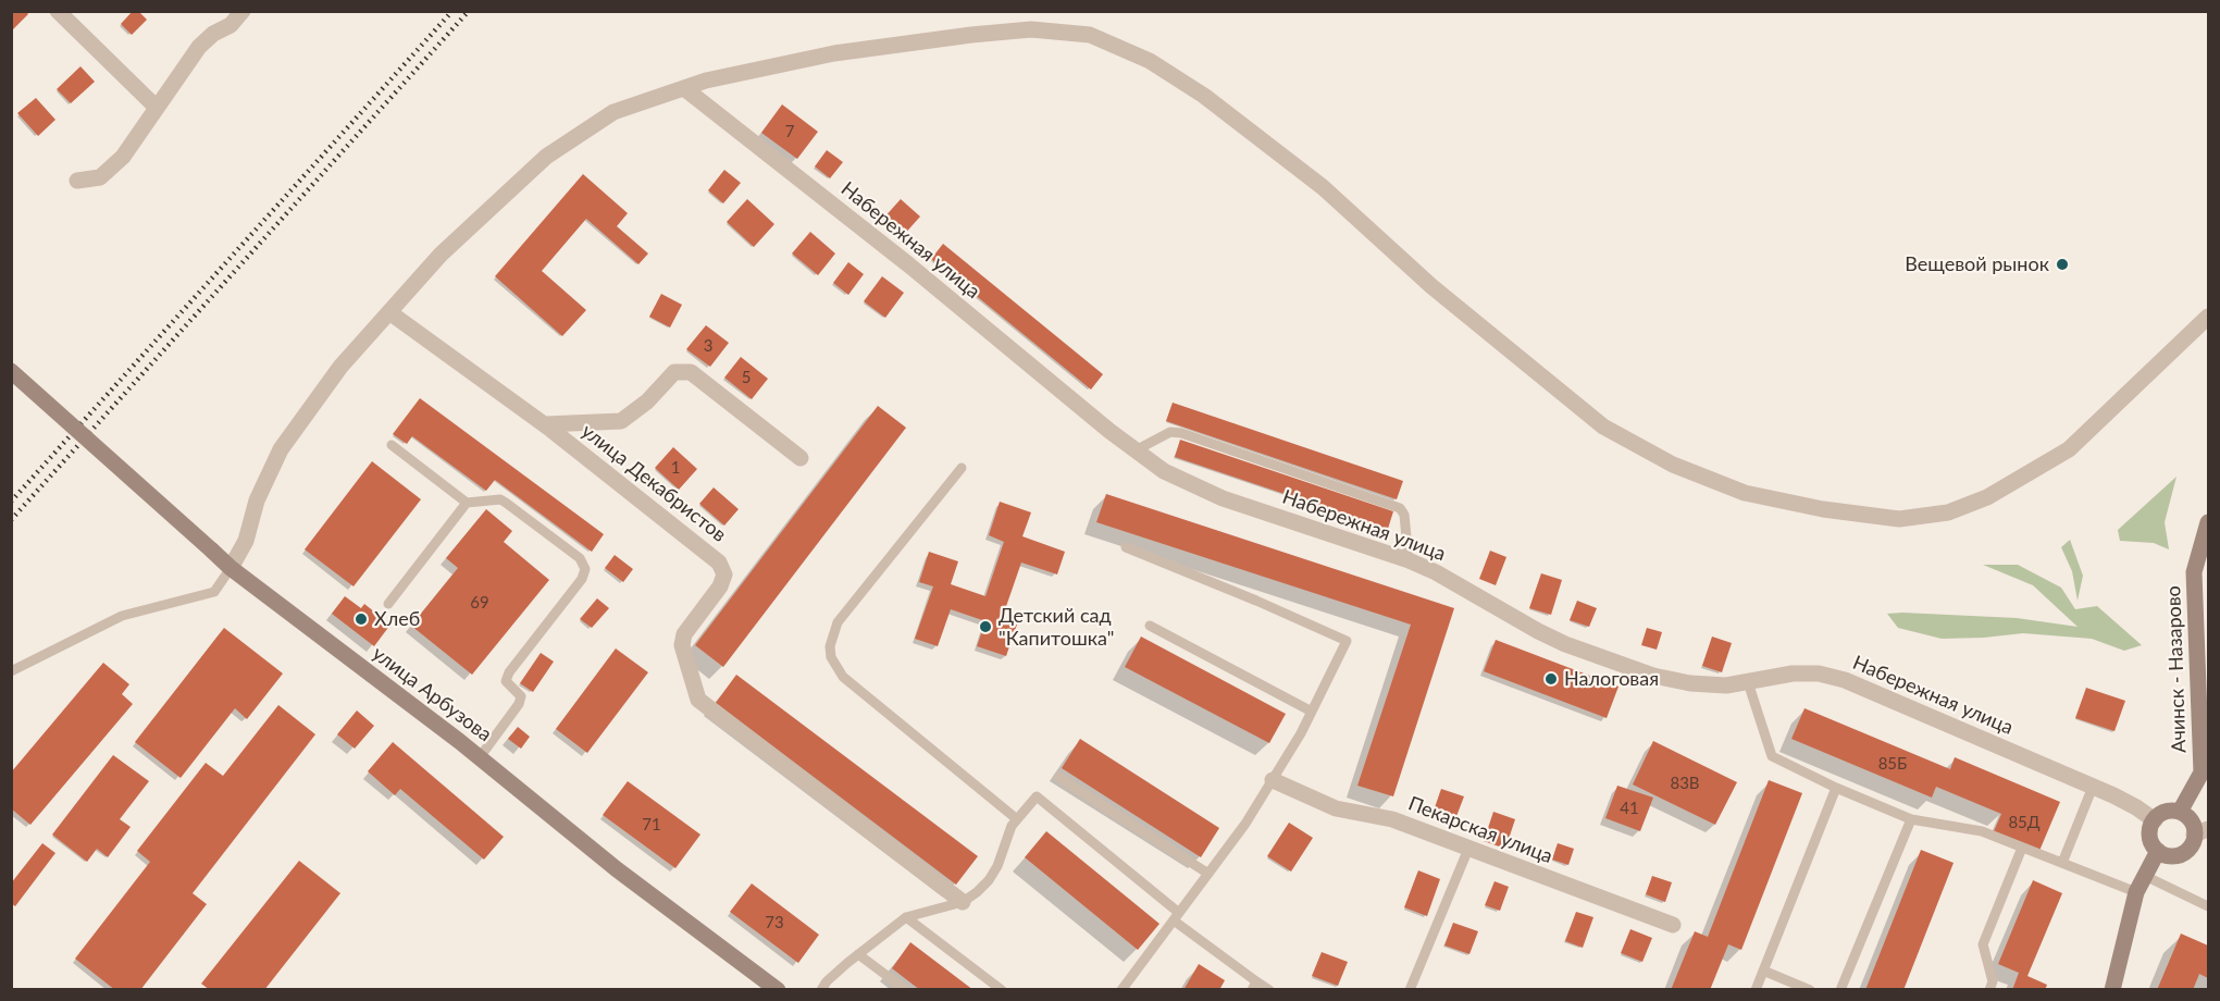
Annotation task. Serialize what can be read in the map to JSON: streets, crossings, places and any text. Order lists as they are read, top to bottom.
{
  "streets": {
    "street": [
      "Набережная улица",
      "улица Декабристов",
      "Ачинск - Назарово",
      "улица Арбузова",
      "Пекарская улица"
    ]
  },
  "crossings": [
    ["Набережная улица", "Ачинск - Назарово"]
  ],
  "places": [
    "Вещевой рынок",
    "Хлеб",
    "Детский сад \"Капитошка\"",
    "Налоговая"
  ],
  "house_numbers": [
    "7",
    "3",
    "5",
    "1",
    "69",
    "85Б",
    "83В",
    "41",
    "85Д",
    "71",
    "73"
  ]
}
